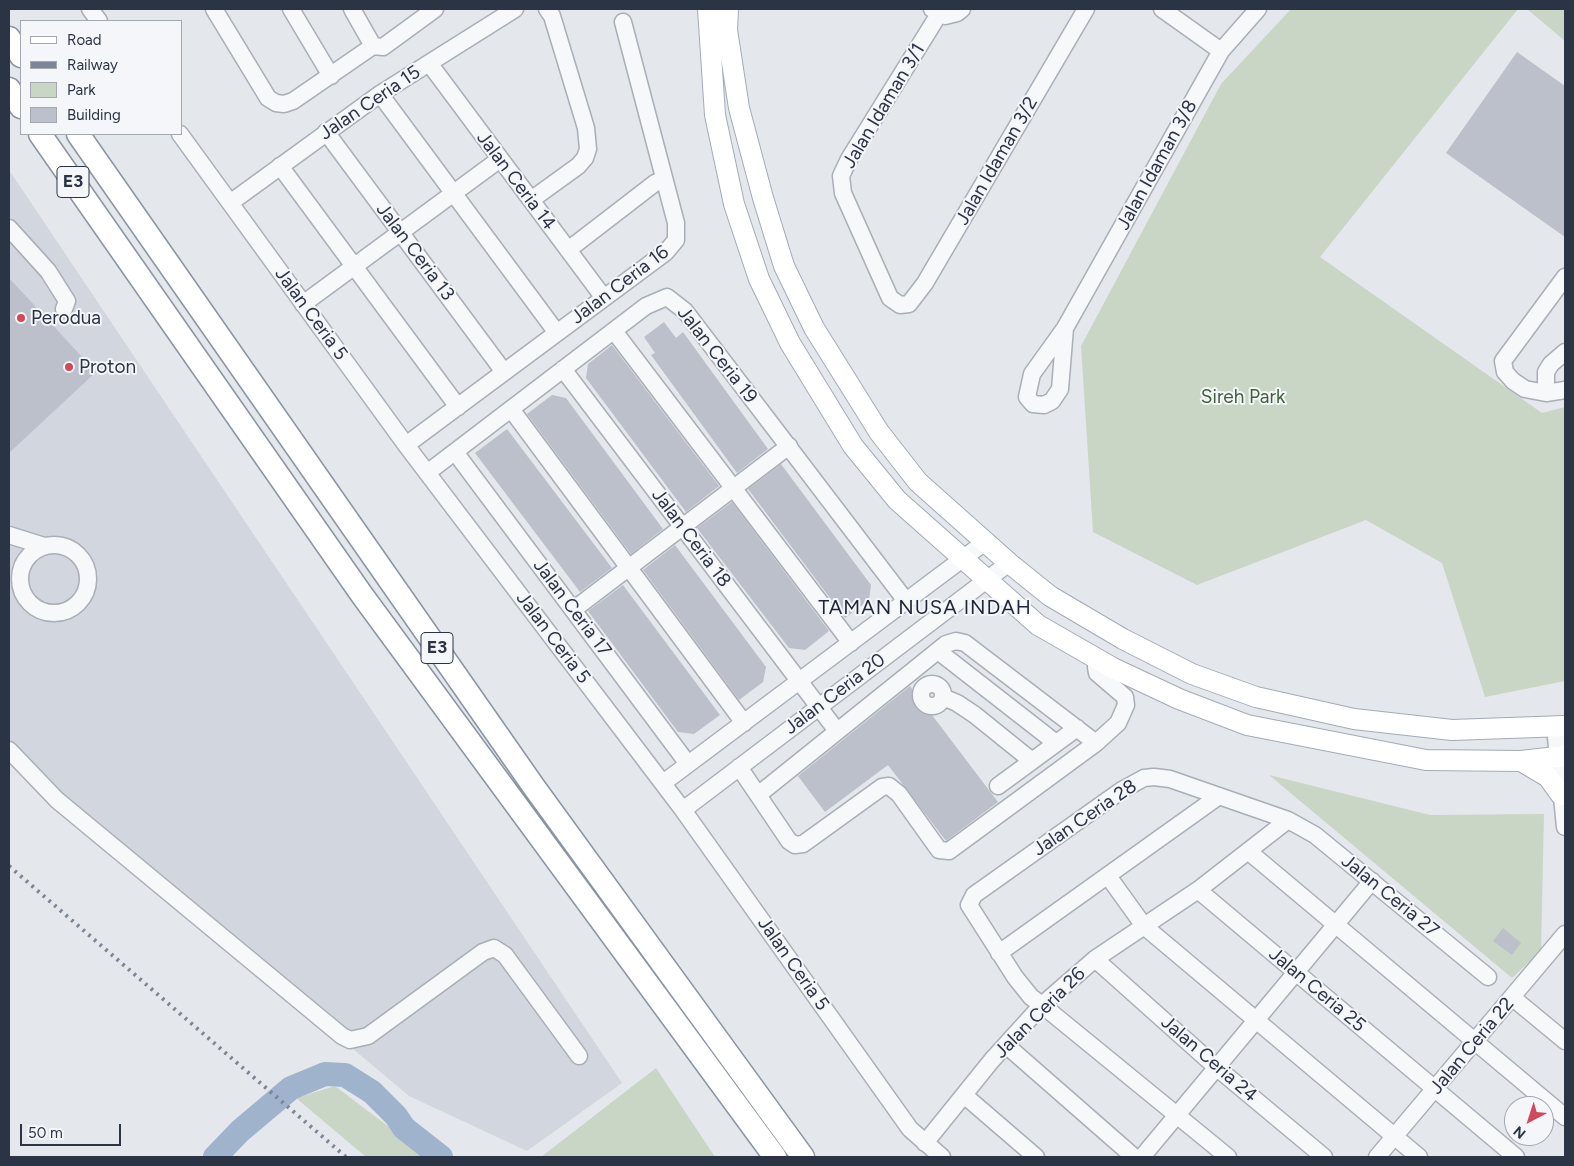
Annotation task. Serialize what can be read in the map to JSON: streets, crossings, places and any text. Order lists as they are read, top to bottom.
{
  "streets": {
    "highway": ["E3"],
    "street": [
      "Jalan Ceria 15",
      "Jalan Idaman 3/1",
      "Jalan Idaman 3/2",
      "Jalan Idaman 3/8",
      "Jalan Ceria 14",
      "Jalan Ceria 13",
      "Jalan Ceria 16",
      "Jalan Ceria 5",
      "Jalan Ceria 19",
      "Jalan Ceria 18",
      "Jalan Ceria 17",
      "Jalan Ceria 20",
      "Jalan Ceria 28",
      "Jalan Ceria 27",
      "Jalan Ceria 25",
      "Jalan Ceria 26",
      "Jalan Ceria 22",
      "Jalan Ceria 24"
    ]
  },
  "crossings": [
    ["Jalan Ceria 15", "Jalan Ceria 14"],
    ["Jalan Ceria 15", "Jalan Ceria 13"],
    ["Jalan Ceria 15", "Jalan Ceria 5"],
    ["Jalan Idaman 3/1", "Jalan Idaman 3/2"],
    ["Jalan Ceria 14", "Jalan Ceria 16"],
    ["Jalan Ceria 13", "Jalan Ceria 16"],
    ["Jalan Ceria 16", "Jalan Ceria 5"],
    ["Jalan Ceria 5", "Jalan Ceria 19"],
    ["Jalan Ceria 5", "Jalan Ceria 20"],
    ["Jalan Ceria 5", "Jalan Ceria 26"],
    ["Jalan Ceria 19", "Jalan Ceria 18"],
    ["Jalan Ceria 19", "Jalan Ceria 17"],
    ["Jalan Ceria 19", "Jalan Ceria 20"],
    ["Jalan Ceria 18", "Jalan Ceria 20"],
    ["Jalan Ceria 17", "Jalan Ceria 20"],
    ["Jalan Ceria 28", "Jalan Ceria 27"],
    ["Jalan Ceria 28", "Jalan Ceria 26"],
    ["Jalan Ceria 25", "Jalan Ceria 26"],
    ["Jalan Ceria 25", "Jalan Ceria 22"],
    ["Jalan Ceria 26", "Jalan Ceria 24"]
  ],
  "districts": ["TAMAN NUSA INDAH"],
  "parks": ["Sireh Park"],
  "places": ["Perodua", "Proton"],
  "legend": [
    "Road",
    "Railway",
    "Park",
    "Building"
  ],
  "scale_bar": "50 m",
  "north": "bottom left"
}
